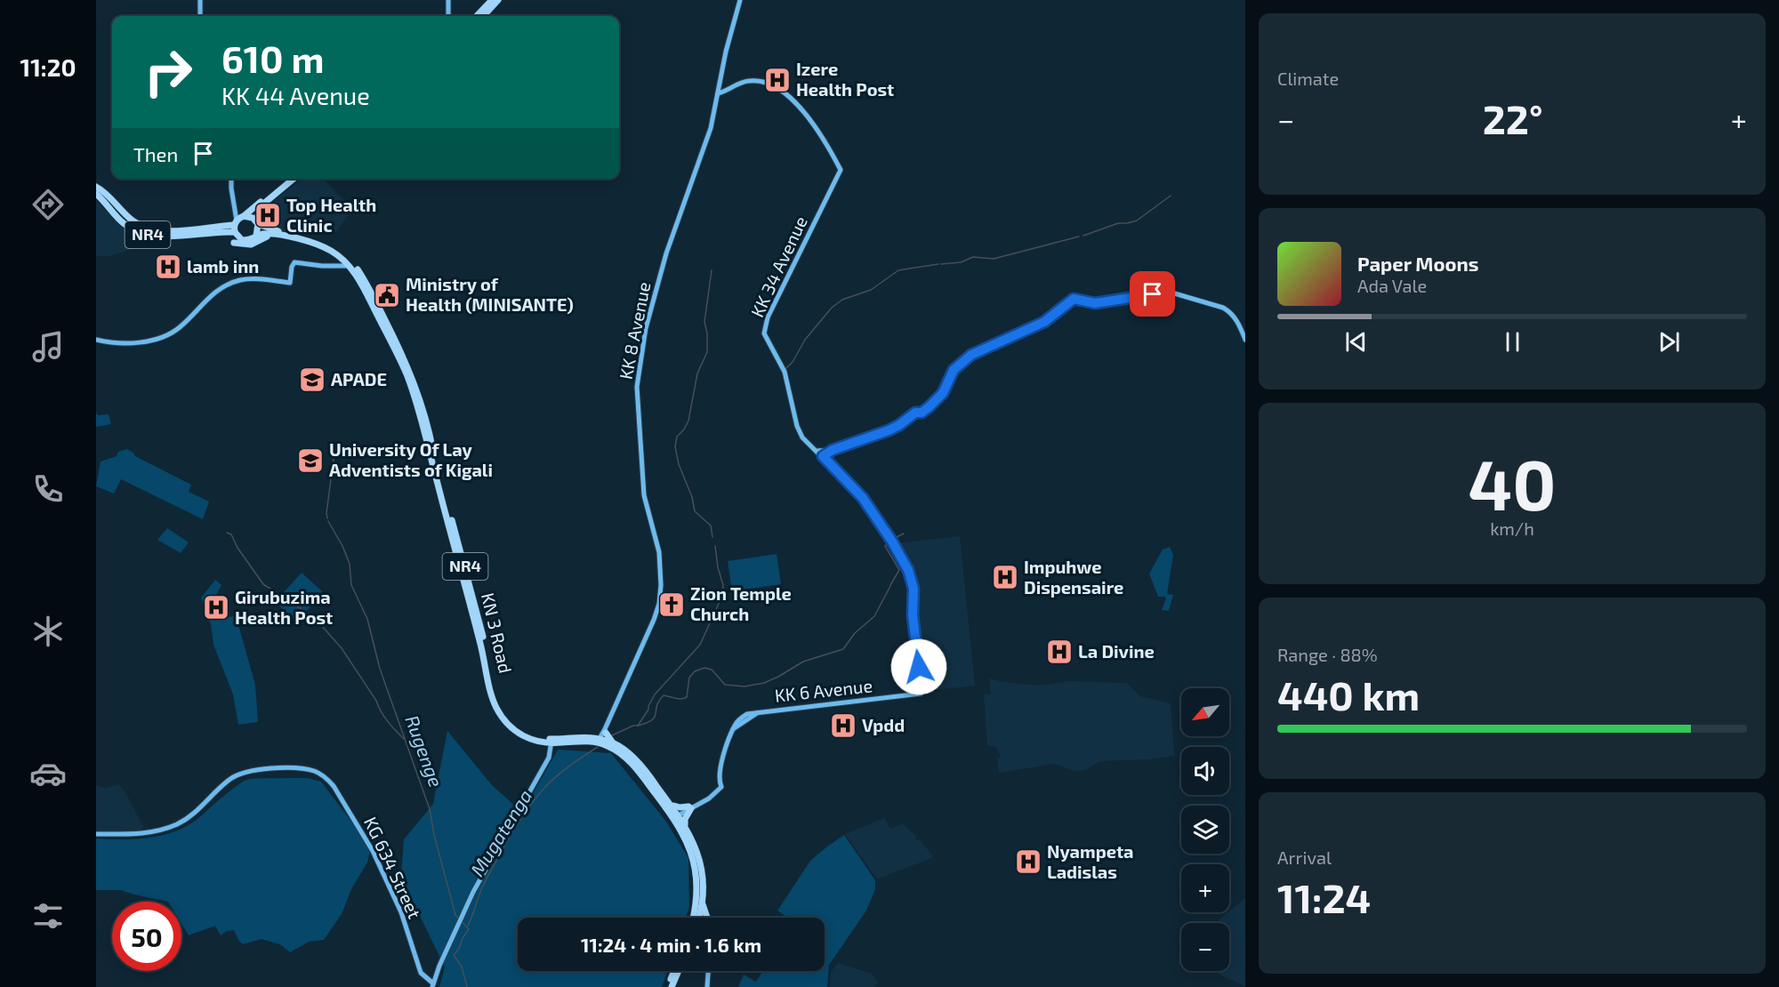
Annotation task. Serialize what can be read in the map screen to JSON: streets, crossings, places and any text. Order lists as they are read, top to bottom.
{
  "streets": {
    "highway": ["NR4", "KN 3 Road"],
    "main road": [
      "KK 34 Avenue",
      "KK 8 Avenue",
      "KK 6 Avenue",
      "KG 634 Street"
    ]
  },
  "crossings": [
    ["NR4", "KN 3 Road"],
    ["NR4", "KK 6 Avenue"],
    ["KK 34 Avenue", "KK 8 Avenue"],
    ["KK 34 Avenue", "KK 6 Avenue"],
    ["KK 8 Avenue", "KN 3 Road"],
    ["KN 3 Road", "KK 6 Avenue"]
  ],
  "water": ["Rugenge", "Mugatenga"],
  "places": {
    "hospital": [
      "Izere Health Post",
      "Top Health Clinic",
      "lamb inn",
      "Impuhwe Dispensaire",
      "Girubuzima Health Post",
      "La Divine",
      "Vpdd",
      "Nyampeta Ladislas"
    ],
    "public building": ["Ministry of Health (MINISANTE)"],
    "school or university": ["APADE", "University Of Lay Adventists of Kigali"],
    "church": ["Zion Temple Church"]
  },
  "north": "bottom left",
  "page": {
    "tabs": "11:20",
    "tile": [
      "Climate",
      ["40", "km/h"],
      ["Range · 88%", "440 km"],
      ["Arrival", "11:24"]
    ],
    "turn": ["610 m", "KK 44 Avenue"],
    "heat": ["−", "22°", "+"],
    "then": "Then",
    "song": ["Paper Moons", "Ada Vale"],
    "map_buttons": ["+", "−"],
    "limit": "50",
    "trip": "11:24 · 4 min · 1.6 km"
  }
}
